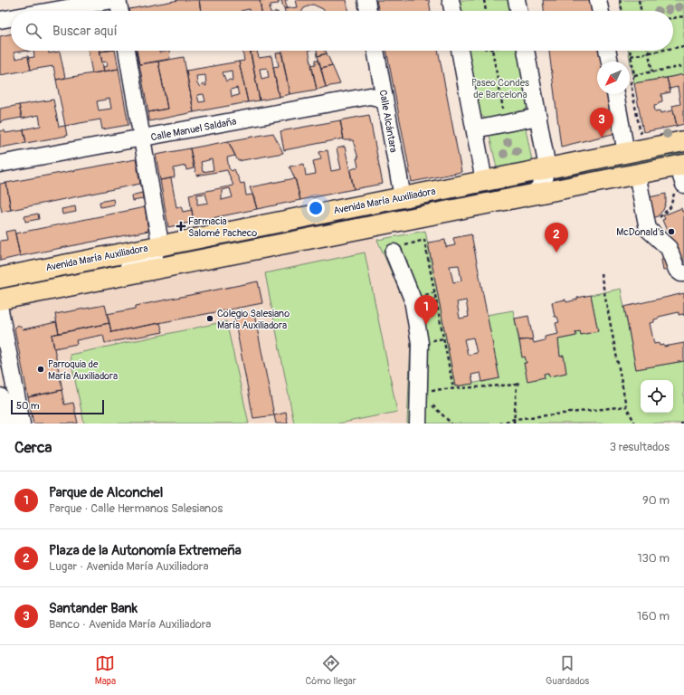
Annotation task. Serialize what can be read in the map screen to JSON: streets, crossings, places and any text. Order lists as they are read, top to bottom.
{
  "streets": {
    "main road": ["Avenida María Auxiliadora"],
    "street": ["Calle Alcántara", "Calle Manuel Saldaña"]
  },
  "crossings": [
    ["Calle Alcántara", "Calle Manuel Saldaña"],
    ["Calle Alcántara", "Avenida María Auxiliadora"]
  ],
  "parks": ["Paseo Condes de Barcelona"],
  "places": {
    "health": ["Farmacia Salomé Pacheco"],
    "other": ["McDonald's", "Colegio Salesiano María Auxiliadora", "Parroquia de María Auxiliadora"]
  },
  "scale_bar": "50 m",
  "north": "bottom left",
  "page": {
    "search": "Buscar aquí",
    "pins": ["3", "2", "1"],
    "scale": "50 m",
    "heading": ["Cerca", "3 resultados"],
    "list": [
      {
        "mark": "1",
        "name": "Parque de Alconchel",
        "note": "Parque · Calle Hermanos Salesianos",
        "value": "90 m"
      },
      {
        "mark": "2",
        "name": "Plaza de la Autonomía Extremeña",
        "note": "Lugar · Avenida María Auxiliadora",
        "value": "130 m"
      },
      {
        "mark": "3",
        "name": "Santander Bank",
        "note": "Banco · Avenida María Auxiliadora",
        "value": "160 m"
      }
    ],
    "nav": ["Mapa", "Cómo llegar", "Guardados"]
  }
}
